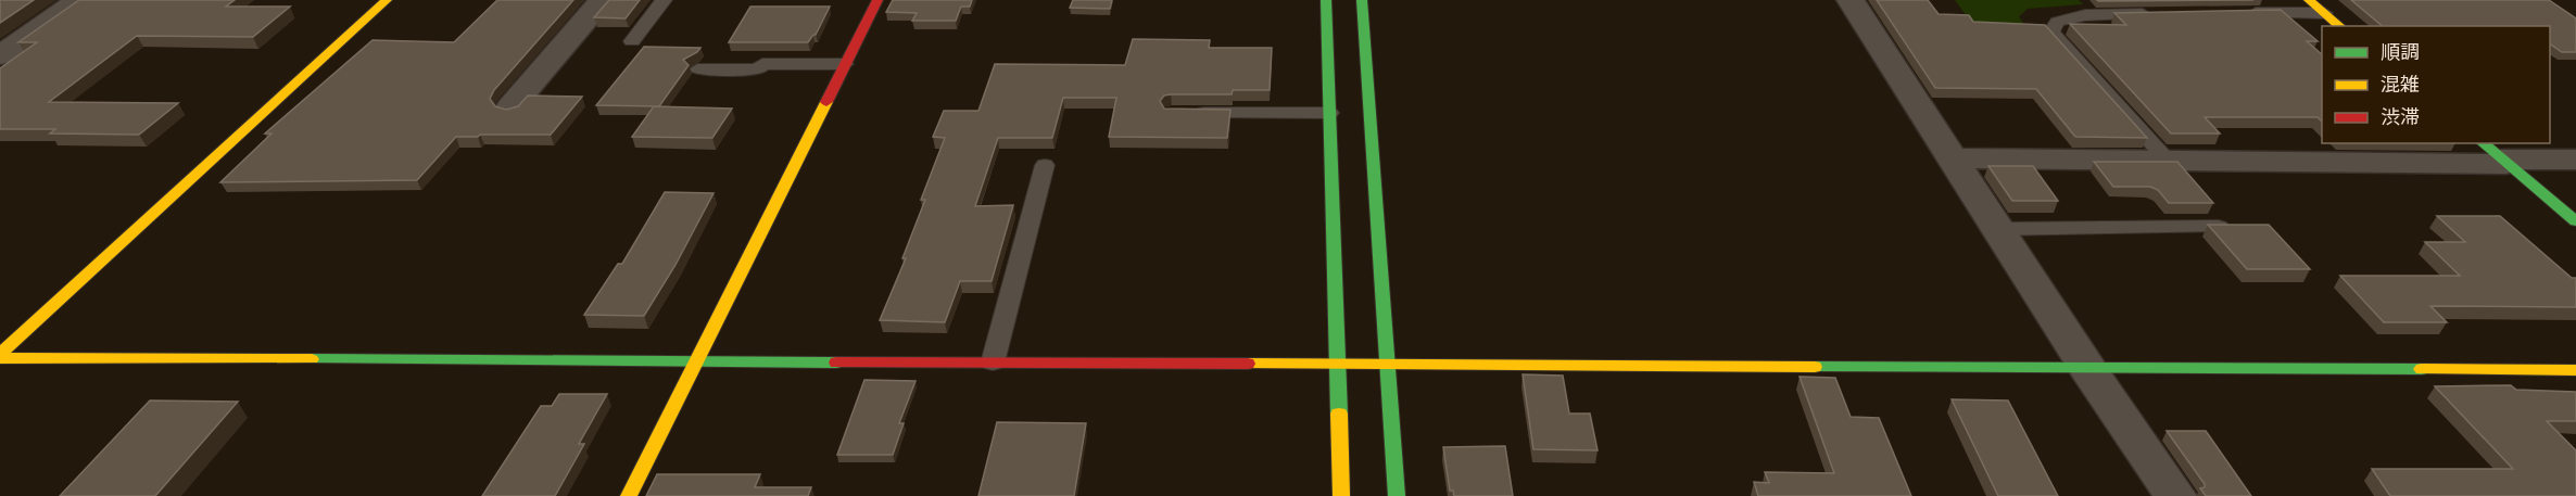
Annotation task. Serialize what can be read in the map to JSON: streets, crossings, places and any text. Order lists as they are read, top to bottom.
{
  "legend": ["順調", "混雑", "渋滞"]
}
